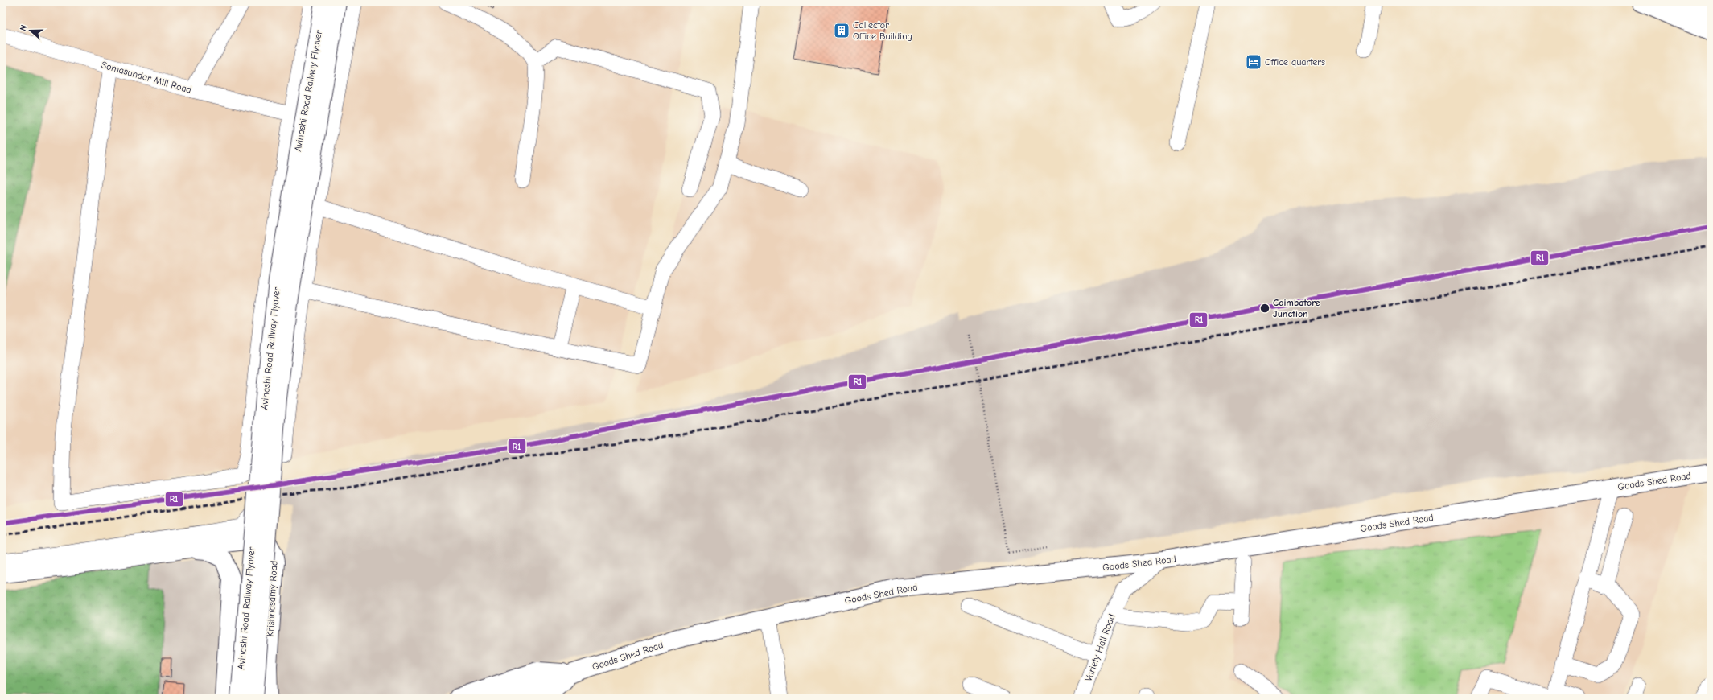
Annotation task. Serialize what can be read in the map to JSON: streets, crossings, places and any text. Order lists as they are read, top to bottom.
{
  "streets": {
    "main road": ["Avinashi Road Railway Flyover", "Goods Shed Road", "Krishnasamy Road"],
    "street": ["Somasundar Mill Road", "Variety Hall Road"]
  },
  "crossings": [
    ["Goods Shed Road", "Variety Hall Road"]
  ],
  "places": {
    "building": ["Collector Office Building"],
    "hotel": ["Office quarters"],
    "other": ["Coimbatore Junction"]
  },
  "lines": ["transit line R1"],
  "north": "left"
}
